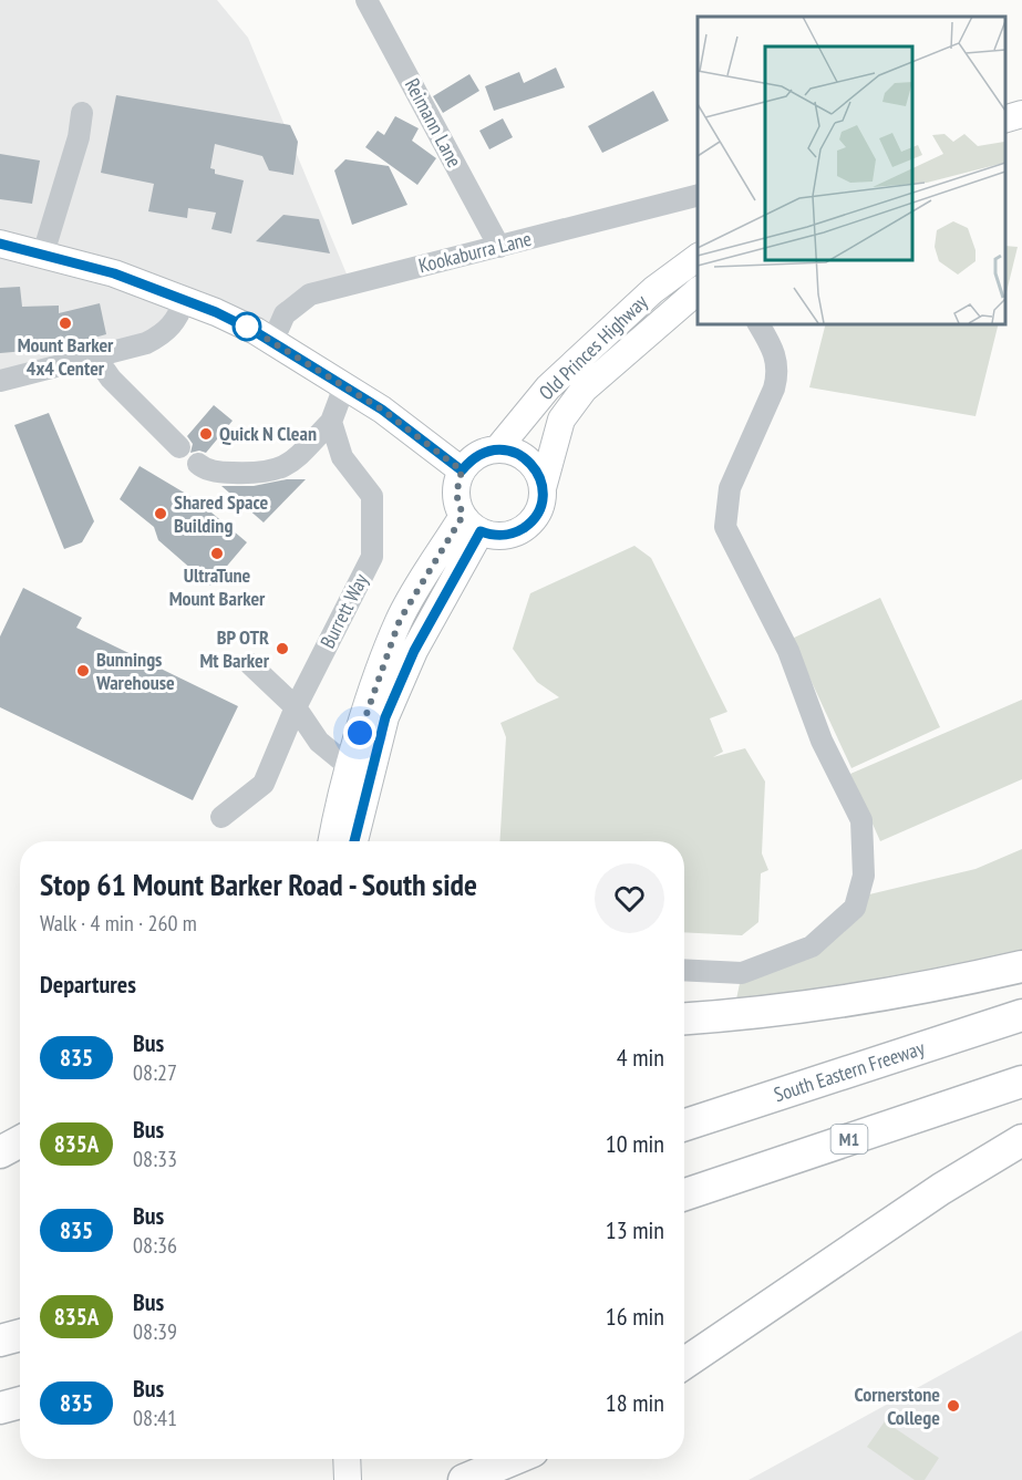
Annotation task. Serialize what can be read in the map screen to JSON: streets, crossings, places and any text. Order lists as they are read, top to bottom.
{
  "streets": {
    "highway": ["South Eastern Freeway", "M1"],
    "main road": ["Old Princes Highway"],
    "street": ["Reimann Lane", "Kookaburra Lane", "Burrett Way"]
  },
  "crossings": [
    ["Reimann Lane", "Kookaburra Lane"]
  ],
  "places": [
    "Mount Barker 4x4 Center",
    "Quick N Clean",
    "Shared Space Building",
    "UltraTune Mount Barker",
    "BP OTR Mt Barker",
    "Bunnings Warehouse",
    "Cornerstone College"
  ],
  "lines": ["bus line 835"],
  "page": {
    "heading": [
      ["Stop 61 Mount Barker Road - South side", "Walk · 4 min · 260 m"],
      "Departures"
    ],
    "list": [
      {
        "mark": "835",
        "name": "Bus",
        "note": "08:27",
        "value": "4 min"
      },
      {
        "mark": "835A",
        "name": "Bus",
        "note": "08:33",
        "value": "10 min"
      },
      {
        "mark": "835",
        "name": "Bus",
        "note": "08:36",
        "value": "13 min"
      },
      {
        "mark": "835A",
        "name": "Bus",
        "note": "08:39",
        "value": "16 min"
      },
      {
        "mark": "835",
        "name": "Bus",
        "note": "08:41",
        "value": "18 min"
      }
    ]
  }
}
